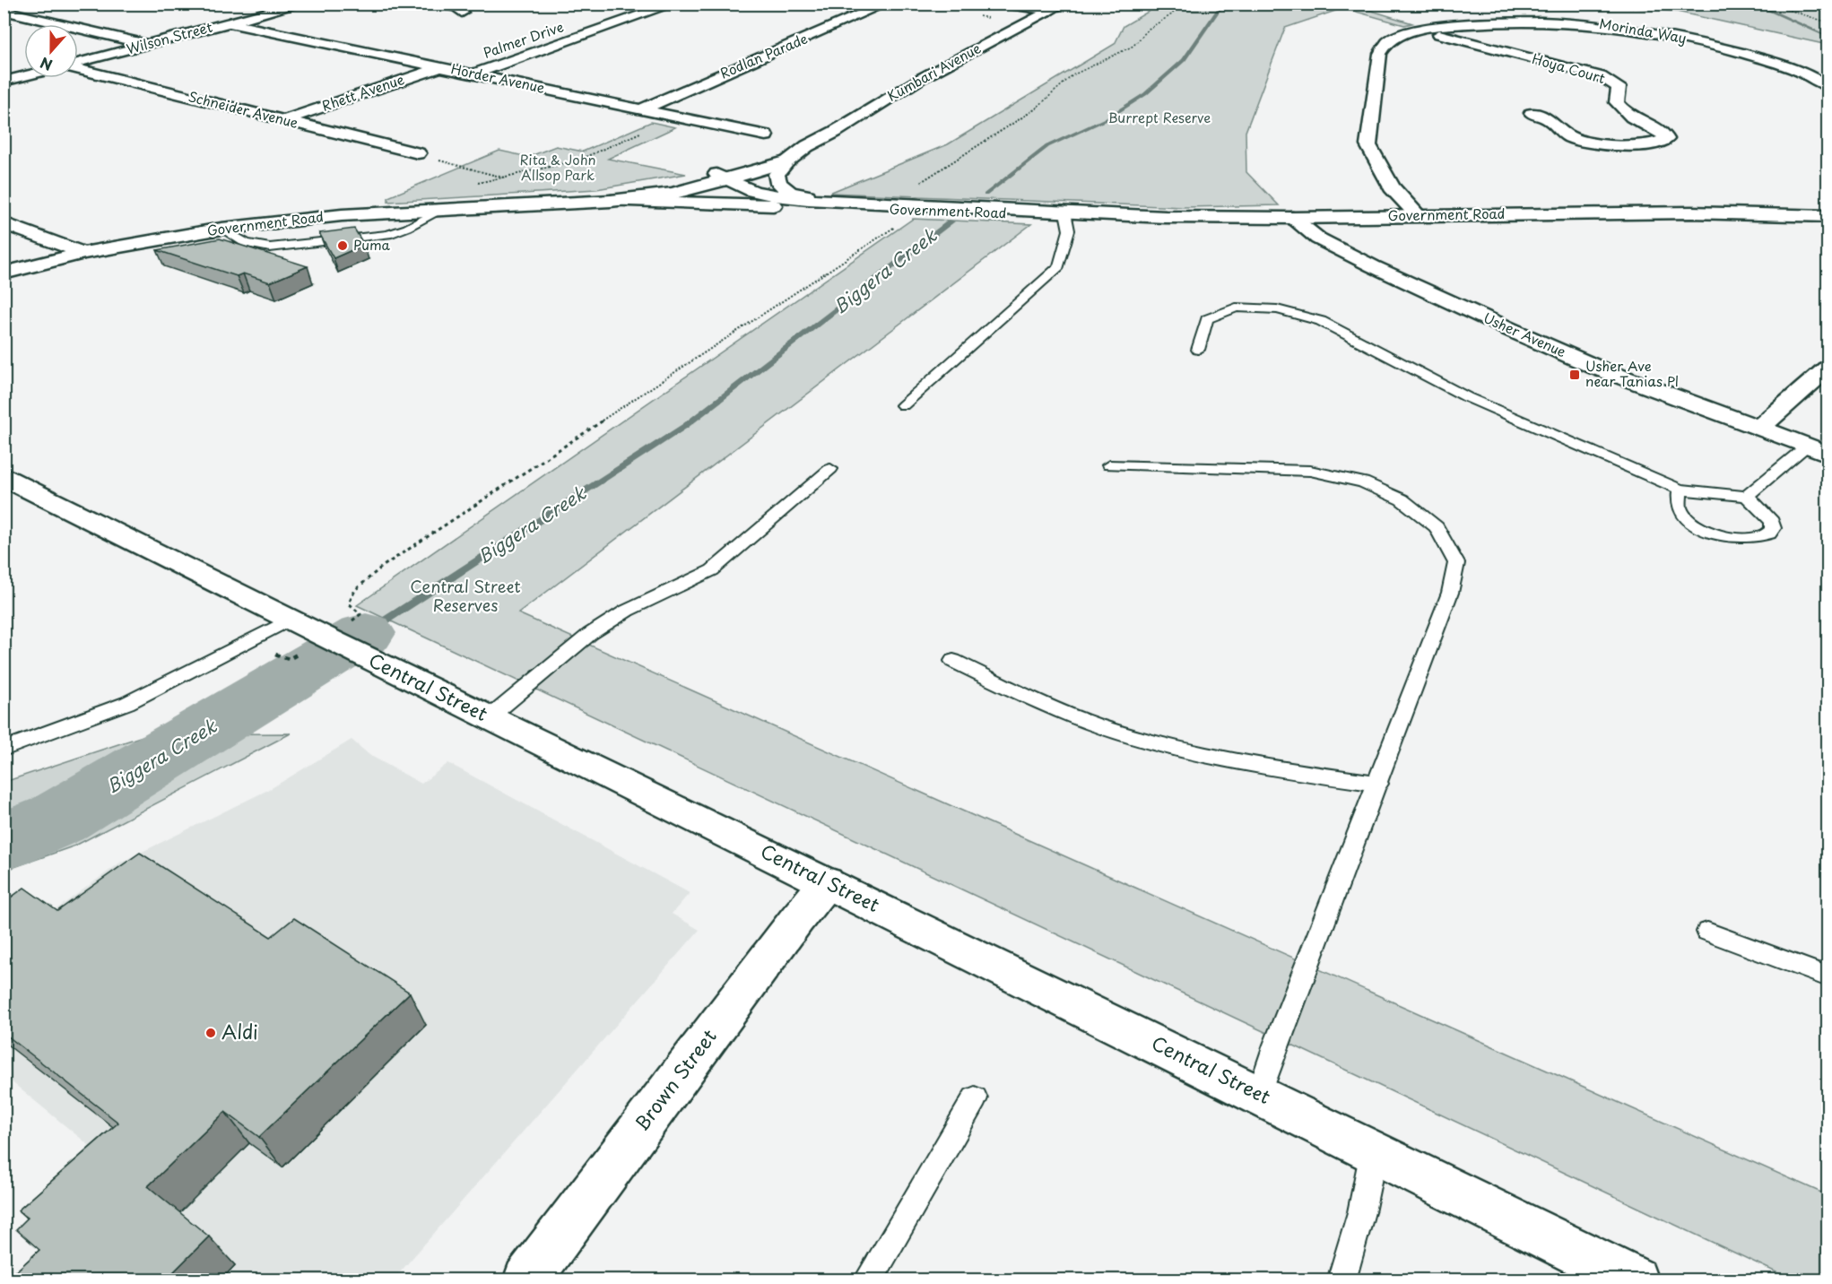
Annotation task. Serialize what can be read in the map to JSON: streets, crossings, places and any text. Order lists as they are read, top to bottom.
{
  "streets": {
    "street": [
      "Morinda Way",
      "Wilson Street",
      "Palmer Drive",
      "Rodlan Parade",
      "Hoya Court",
      "Kumbari Avenue",
      "Horder Avenue",
      "Rhett Avenue",
      "Schneider Avenue",
      "Government Road",
      "Usher Avenue",
      "Central Street",
      "Brown Street"
    ]
  },
  "crossings": [
    ["Morinda Way", "Hoya Court"],
    ["Morinda Way", "Government Road"],
    ["Wilson Street", "Horder Avenue"],
    ["Palmer Drive", "Horder Avenue"],
    ["Rodlan Parade", "Horder Avenue"],
    ["Kumbari Avenue", "Government Road"],
    ["Horder Avenue", "Rhett Avenue"],
    ["Rhett Avenue", "Schneider Avenue"],
    ["Government Road", "Usher Avenue"],
    ["Central Street", "Brown Street"]
  ],
  "water": ["Biggera Creek"],
  "parks": ["Burrept Reserve", "Rita & John Allsop Park", "Central Street Reserves"],
  "places": {
    "other": ["Puma", "Aldi"],
    "transit": ["Usher Ave near Tanias Pl"]
  },
  "north": "bottom"
}
